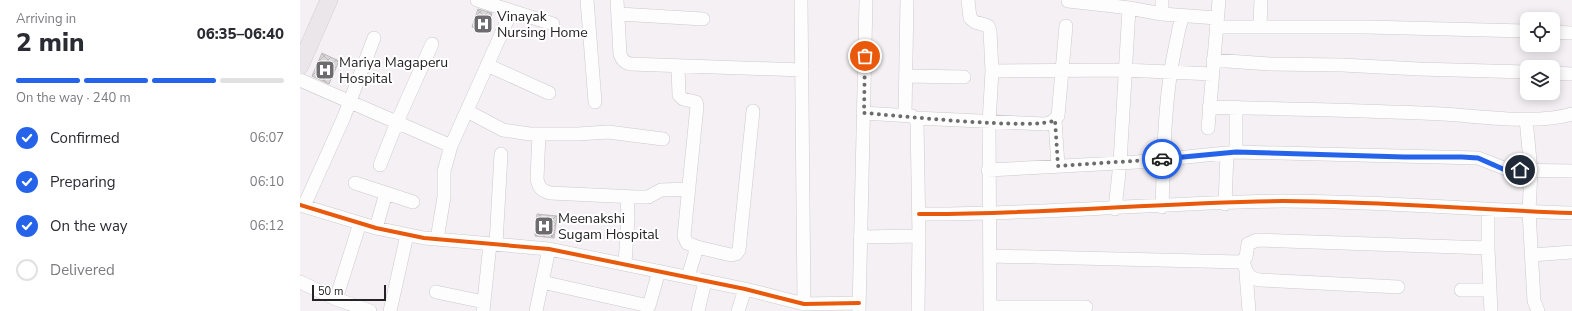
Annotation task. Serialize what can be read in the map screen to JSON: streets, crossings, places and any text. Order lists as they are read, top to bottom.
{
  "places": {
    "hospital": ["Vinayak Nursing Home", "Mariya Magaperu Hospital", "Meenakshi Sugam Hospital"]
  },
  "scale_bar": "50 m",
  "page": {
    "heading": ["2 min", "Arriving in", "06:35–06:40"],
    "bar": "On the way · 240 m",
    "list": [
      ["Confirmed", "06:07"],
      ["Preparing", "06:10"],
      ["On the way", "06:12"],
      "Delivered"
    ],
    "scale": "50 m"
  }
}
